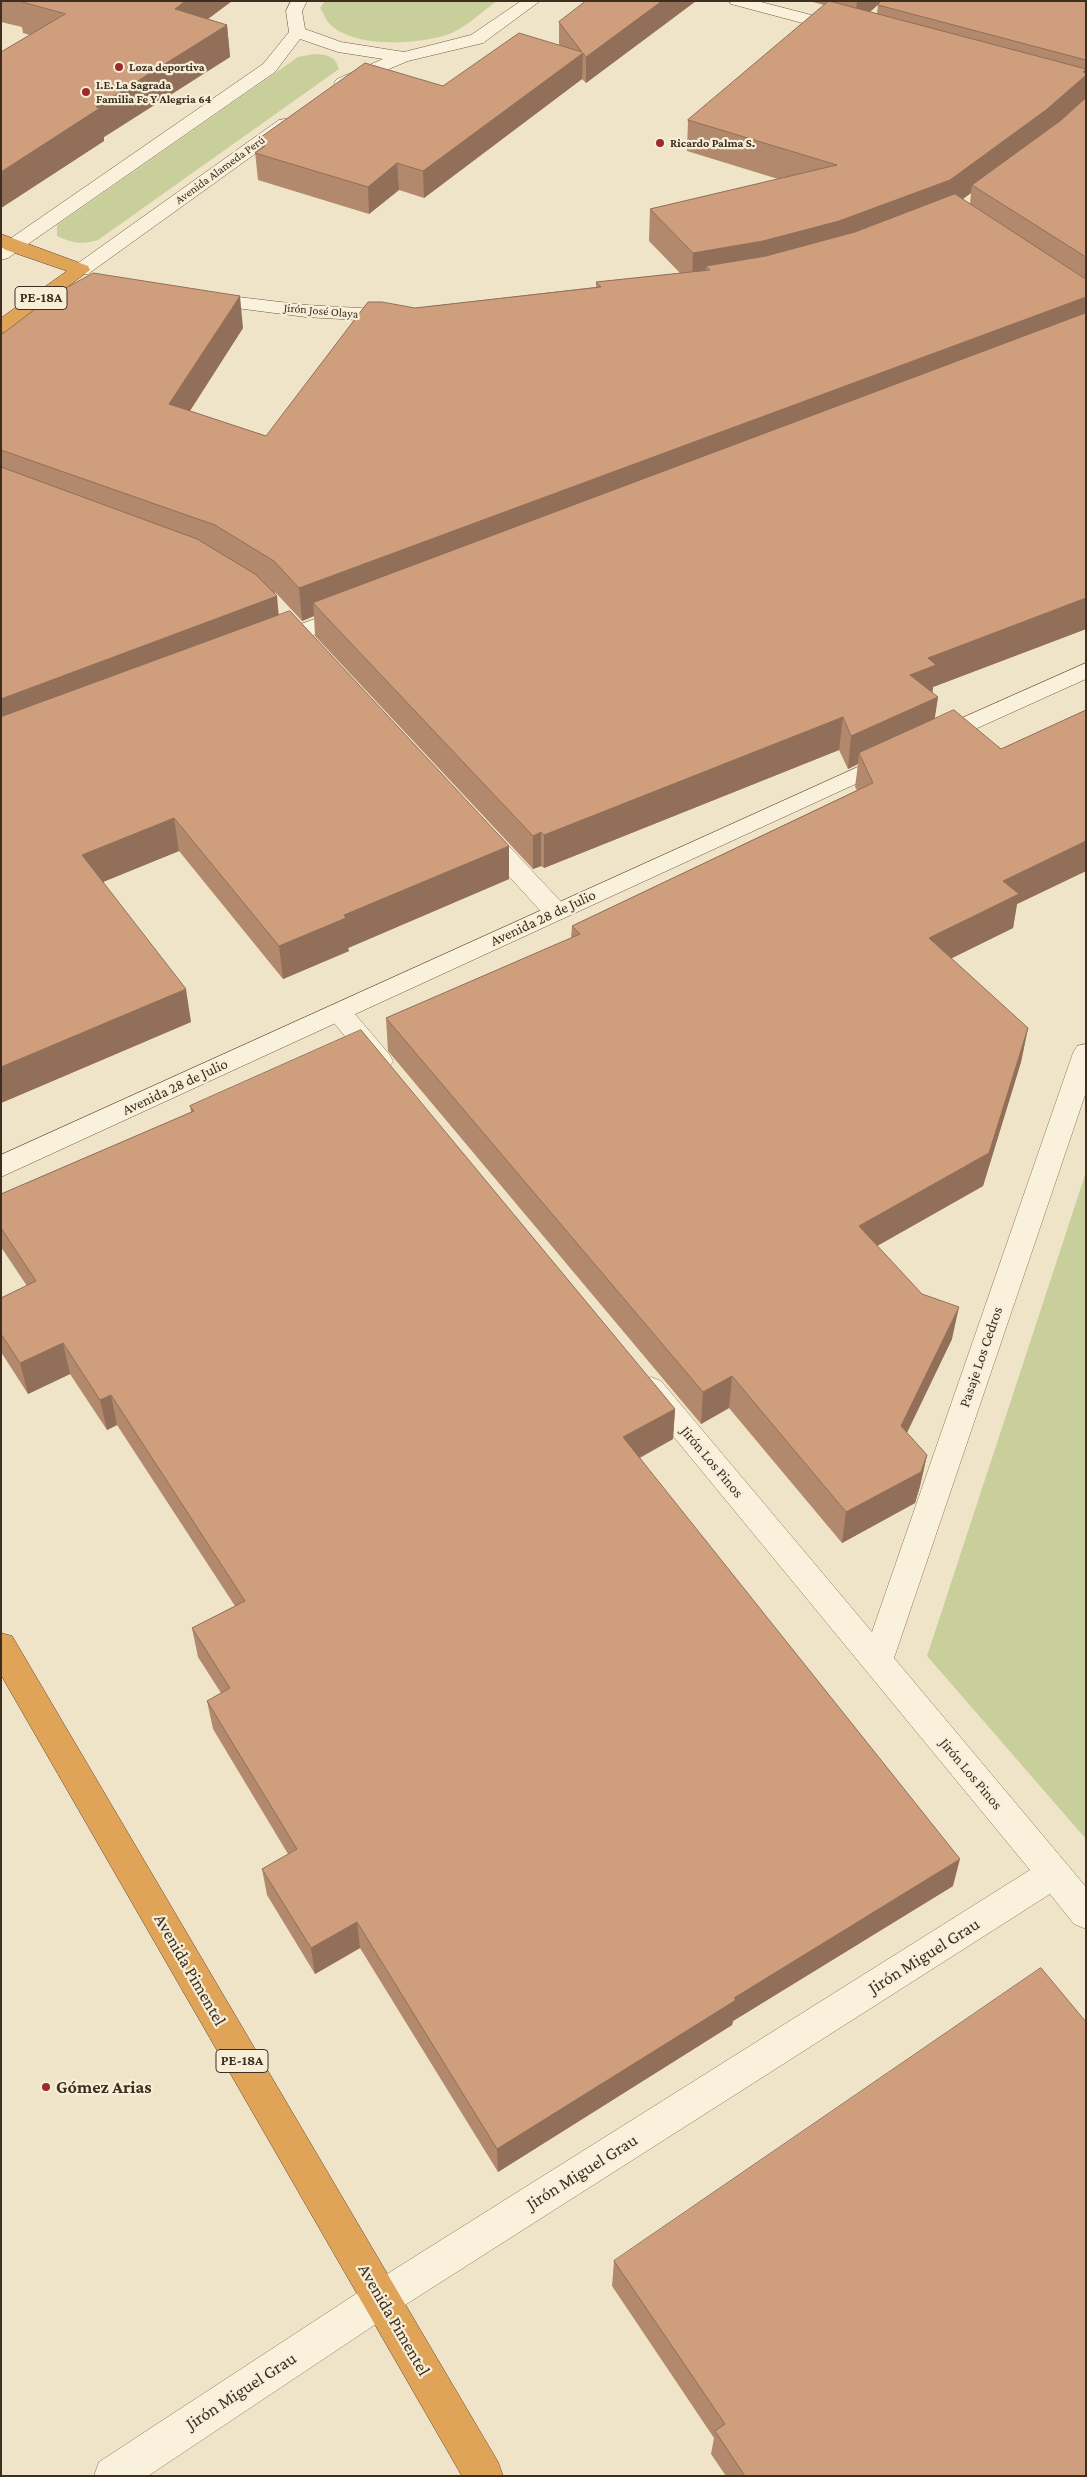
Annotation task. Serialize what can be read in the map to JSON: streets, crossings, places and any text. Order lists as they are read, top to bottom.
{
  "streets": {
    "highway": ["Avenida Alameda Perú", "PE-18A", "Avenida Pimentel"],
    "street": [
      "Jirón José Olaya",
      "Avenida 28 de Julio",
      "Pasaje Los Cedros",
      "Jirón Los Pinos",
      "Jirón Miguel Grau"
    ]
  },
  "crossings": [
    ["Avenida Alameda Perú", "PE-18A"],
    ["Pasaje Los Cedros", "Jirón Los Pinos"],
    ["Jirón Los Pinos", "Jirón Miguel Grau"],
    ["Jirón Miguel Grau", "Avenida Pimentel"]
  ],
  "places": [
    "Loza deportiva",
    "I.E. La Sagrada Familia Fe Y Alegria 64",
    "Ricardo Palma S.",
    "Gómez Arias"
  ]
}
